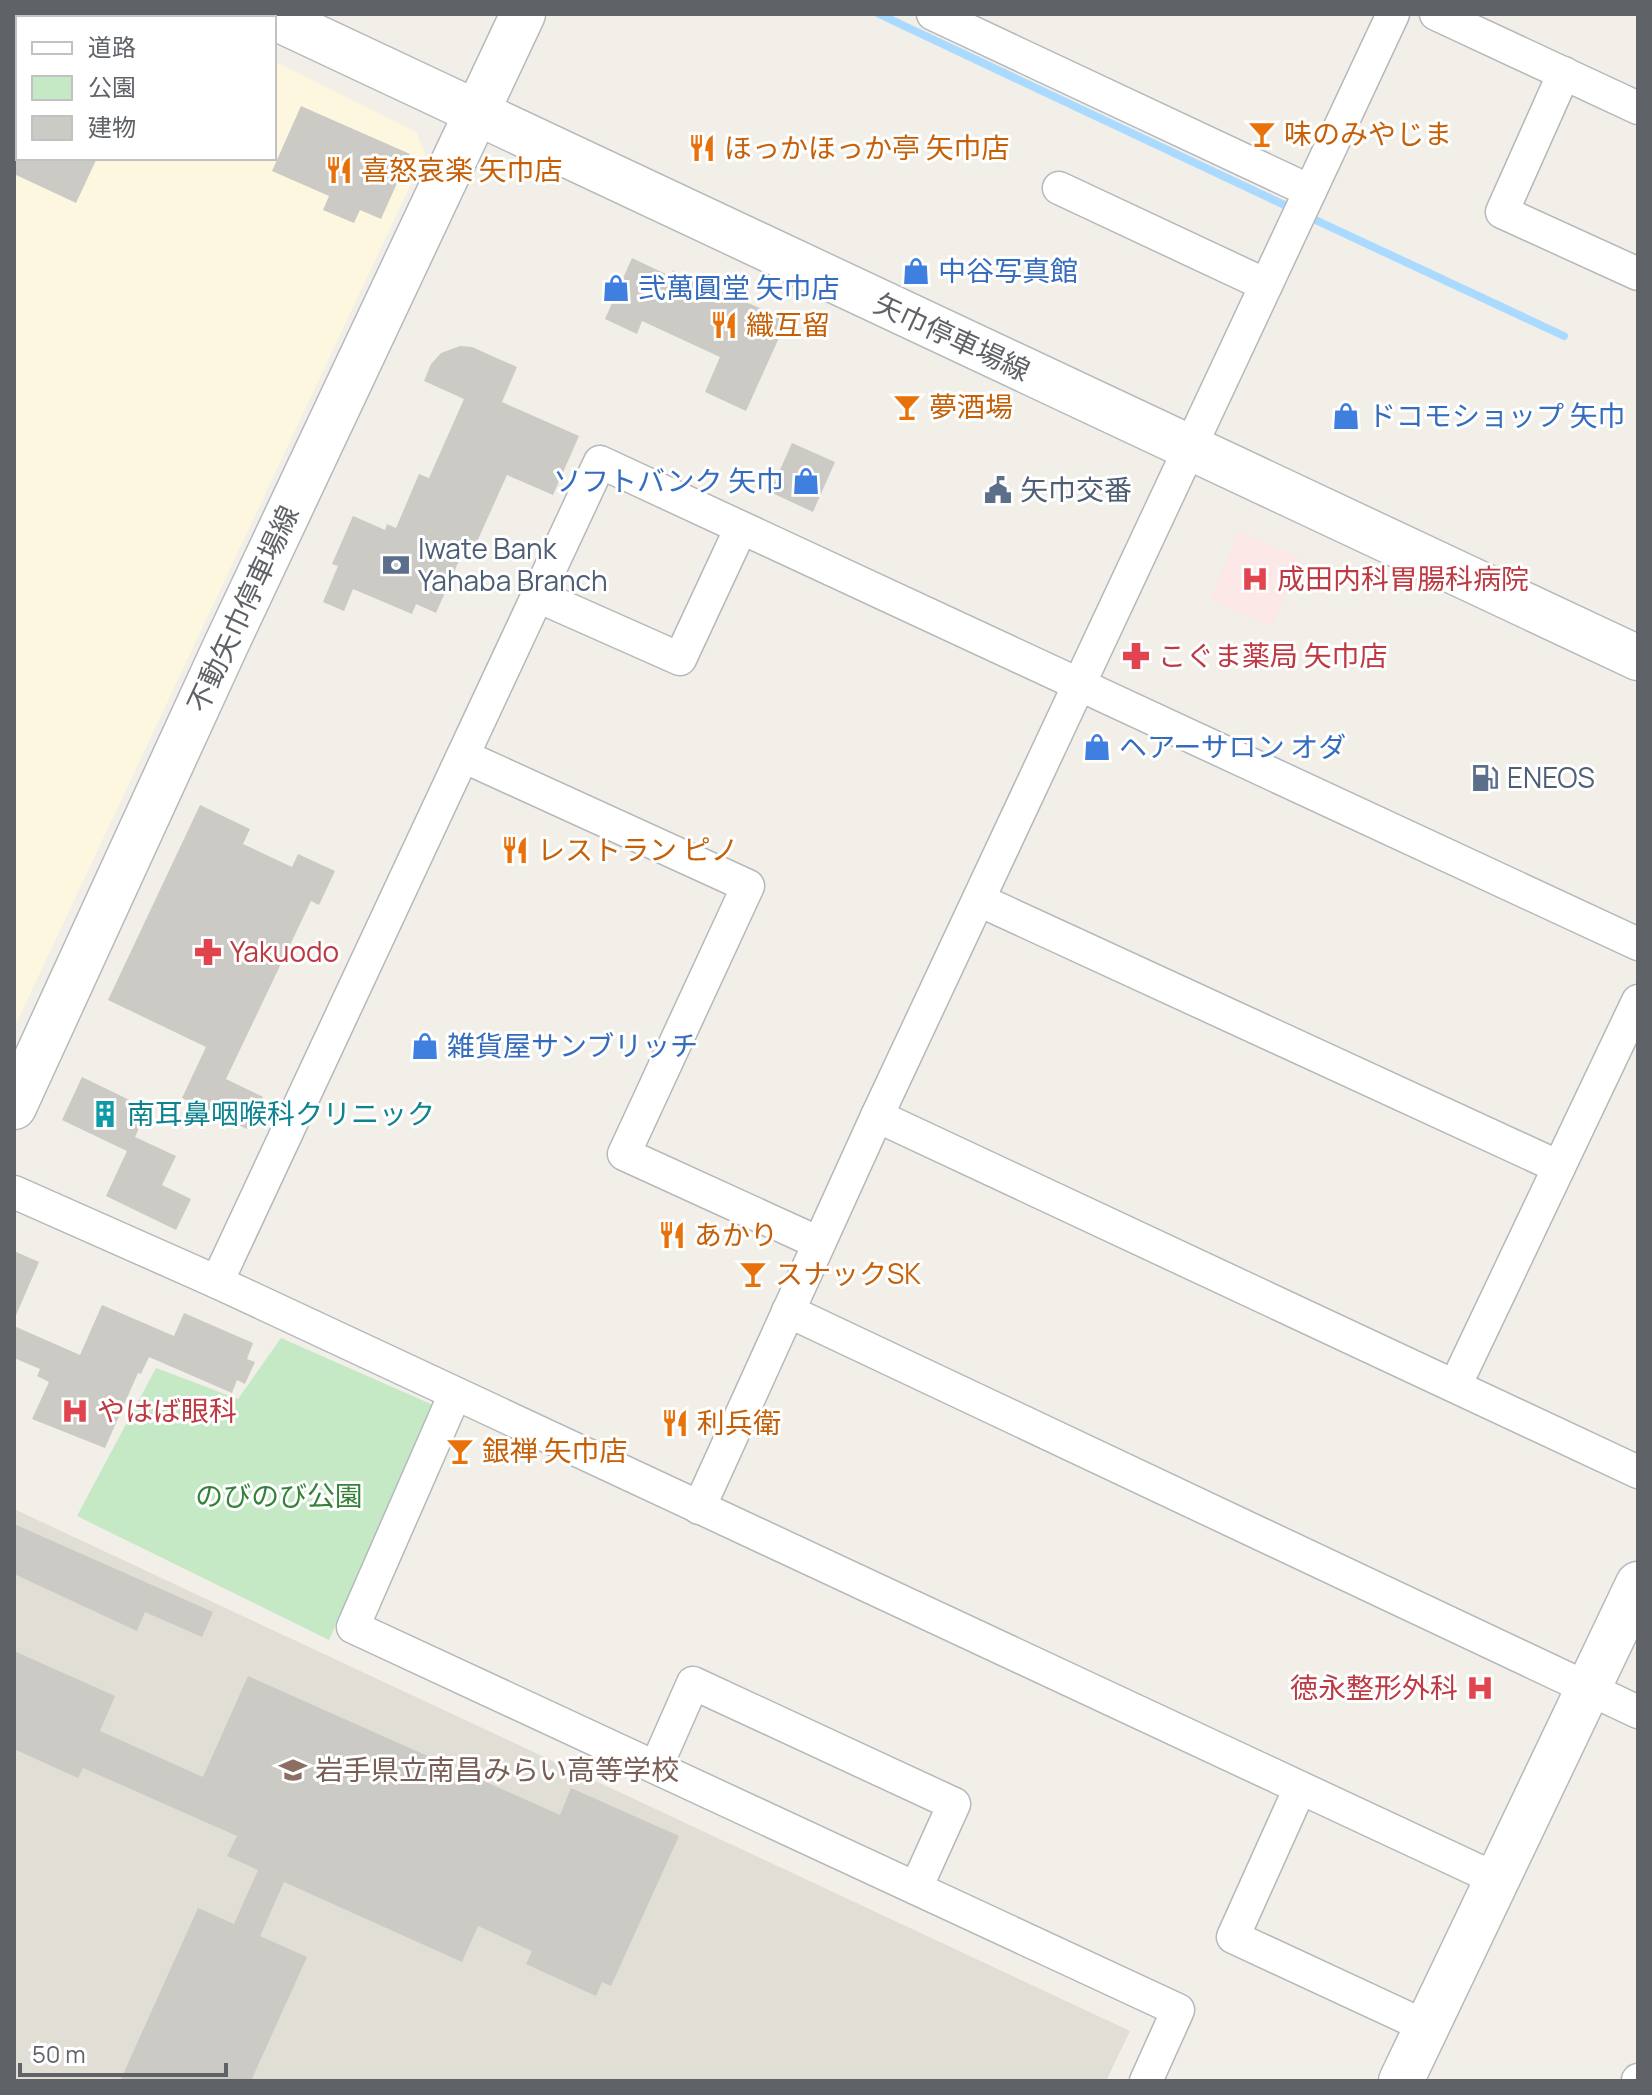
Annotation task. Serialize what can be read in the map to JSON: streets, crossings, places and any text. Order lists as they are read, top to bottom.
{
  "streets": {
    "main road": ["矢巾停車場線", "不動矢巾停車場線"]
  },
  "crossings": [
    ["矢巾停車場線", "不動矢巾停車場線"]
  ],
  "parks": ["のびのび公園"],
  "places": {
    "bar": [
      "味のみやじま",
      "夢酒場",
      "スナックSK",
      "銀禅 矢巾店"
    ],
    "restaurant": [
      "ほっかほっか亭 矢巾店",
      "喜怒哀楽 矢巾店",
      "織互留",
      "レストラン ピノ",
      "あかり",
      "利兵衛"
    ],
    "shop": [
      "中谷写真館",
      "弐萬圓堂 矢巾店",
      "ドコモショップ 矢巾",
      "ソフトバンク 矢巾",
      "ヘアーサロン オダ",
      "雑貨屋サンブリッチ"
    ],
    "public building": ["矢巾交番"],
    "bank": ["Iwate Bank Yahaba Branch"],
    "hospital": ["成田内科胃腸科病院", "やはば眼科", "徳永整形外科"],
    "pharmacy": ["こぐま薬局 矢巾店", "Yakuodo"],
    "fuel station": ["ENEOS"],
    "building": ["南耳鼻咽喉科クリニック"],
    "school or university": ["岩手県立南昌みらい高等学校"]
  },
  "legend": ["道路", "公園", "建物"],
  "scale_bar": "50 m"
}
